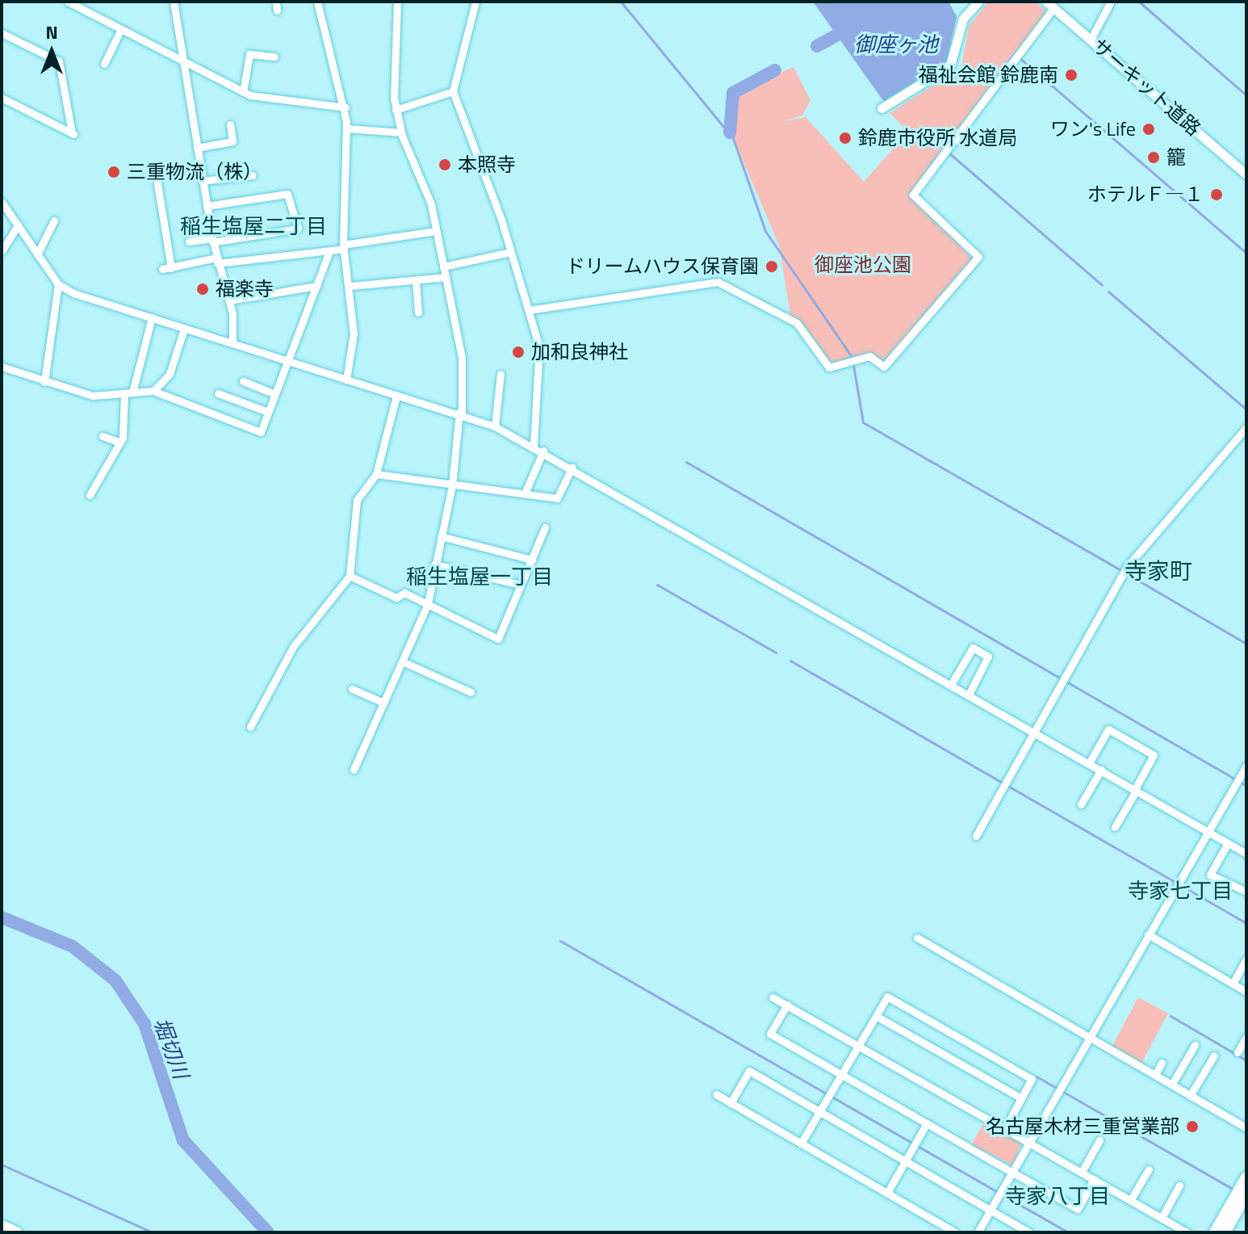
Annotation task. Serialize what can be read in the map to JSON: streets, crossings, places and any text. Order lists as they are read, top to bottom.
{
  "streets": {
    "street": ["サーキット道路"]
  },
  "districts": [
    "稲生塩屋二丁目",
    "寺家町",
    "稲生塩屋一丁目",
    "寺家七丁目",
    "寺家八丁目"
  ],
  "water": ["御座ヶ池", "堀切川"],
  "parks": ["御座池公園"],
  "places": [
    "福祉会館 鈴鹿南",
    "ワン's Life",
    "鈴鹿市役所 水道局",
    "籠",
    "本照寺",
    "三重物流（株）",
    "ホテルＦ―１",
    "ドリームハウス保育園",
    "福楽寺",
    "加和良神社",
    "名古屋木材三重営業部"
  ],
  "north": "top"
}
